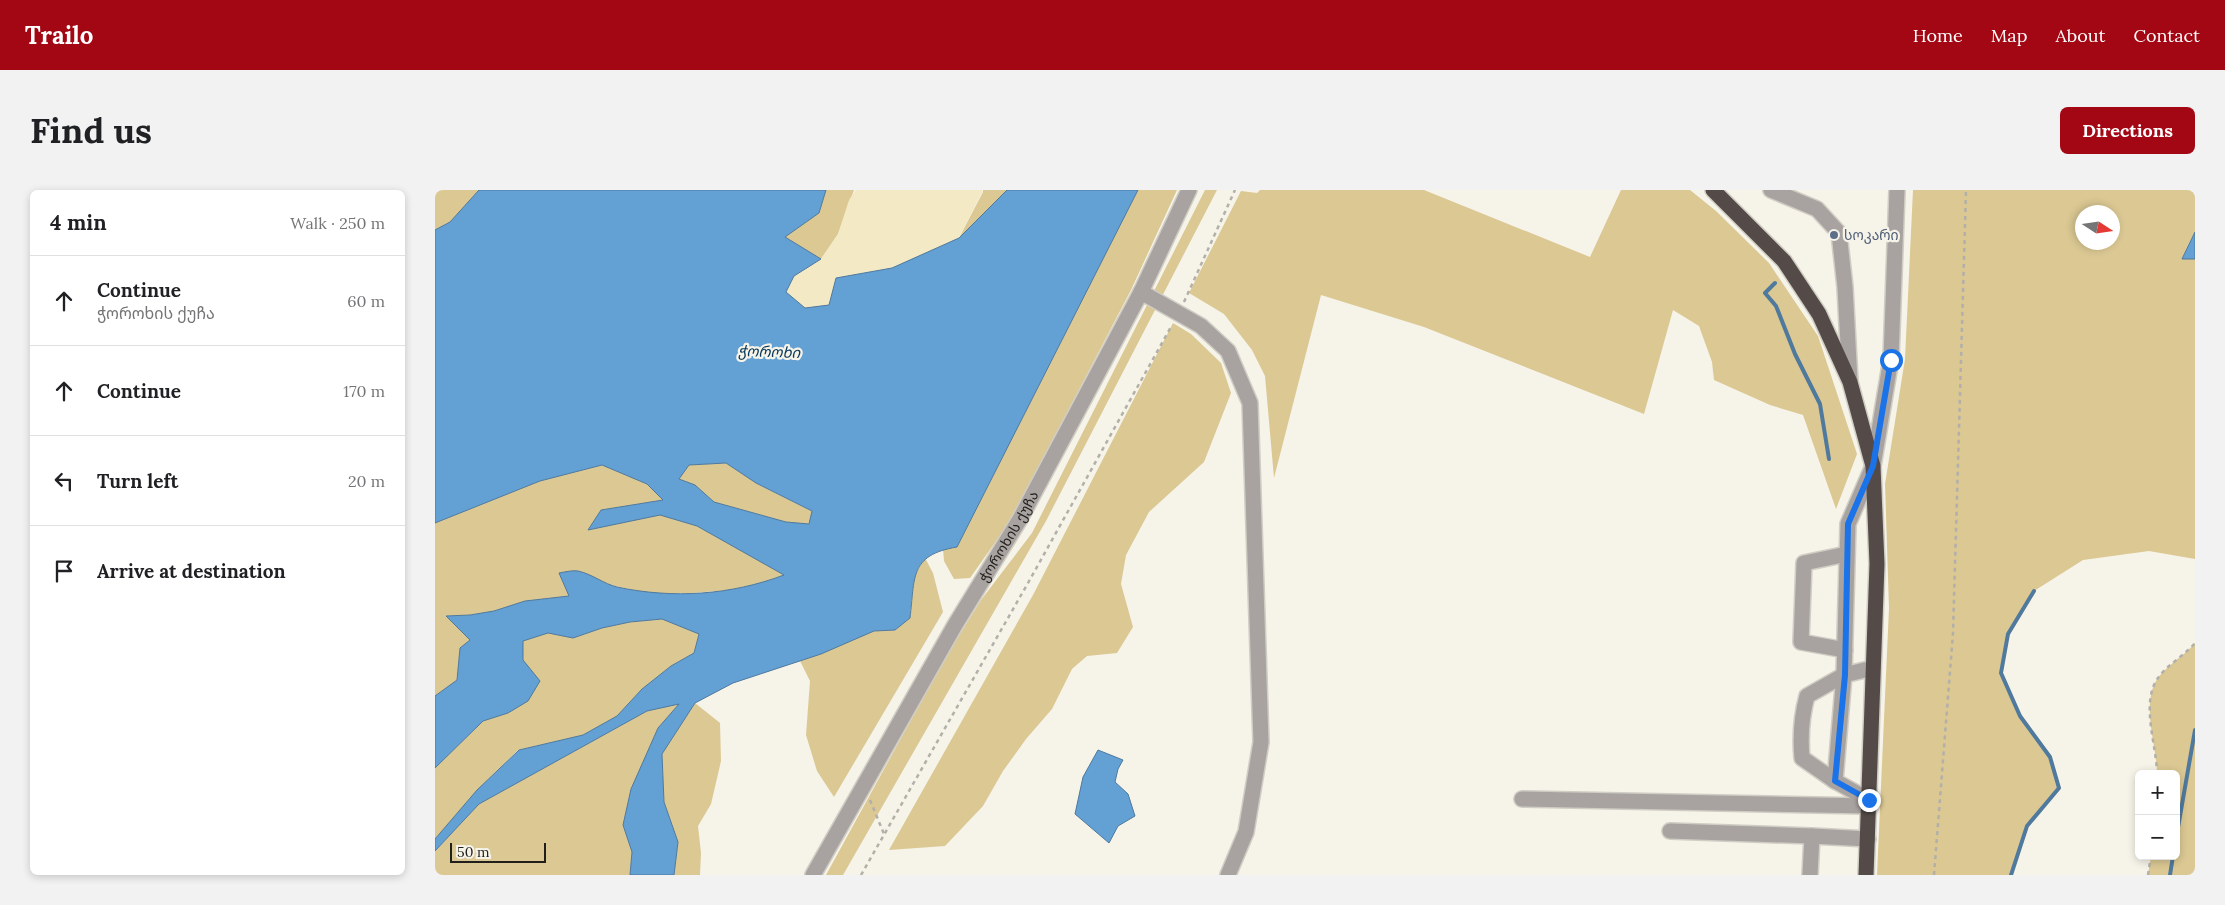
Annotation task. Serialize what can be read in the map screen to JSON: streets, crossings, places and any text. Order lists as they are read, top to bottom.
{
  "streets": {
    "street": ["ჭოროხის ქუჩა"]
  },
  "water": ["ჭოროხი"],
  "places": ["სოკარი"],
  "scale_bar": "50 m",
  "north": "right",
  "page": {
    "header": "Trailo",
    "nav": [
      "Home",
      "Map",
      "About",
      "Contact"
    ],
    "buttons": "Directions",
    "title": "Find us",
    "heading": ["4 min", "Walk · 250 m"],
    "list": [
      ["Continue", "ჭოროხის ქუჩა", "60 m"],
      ["Continue", "170 m"],
      ["Turn left", "20 m"],
      "Arrive at destination"
    ],
    "map_buttons": ["+", "−"],
    "scale": "50 m"
  }
}
